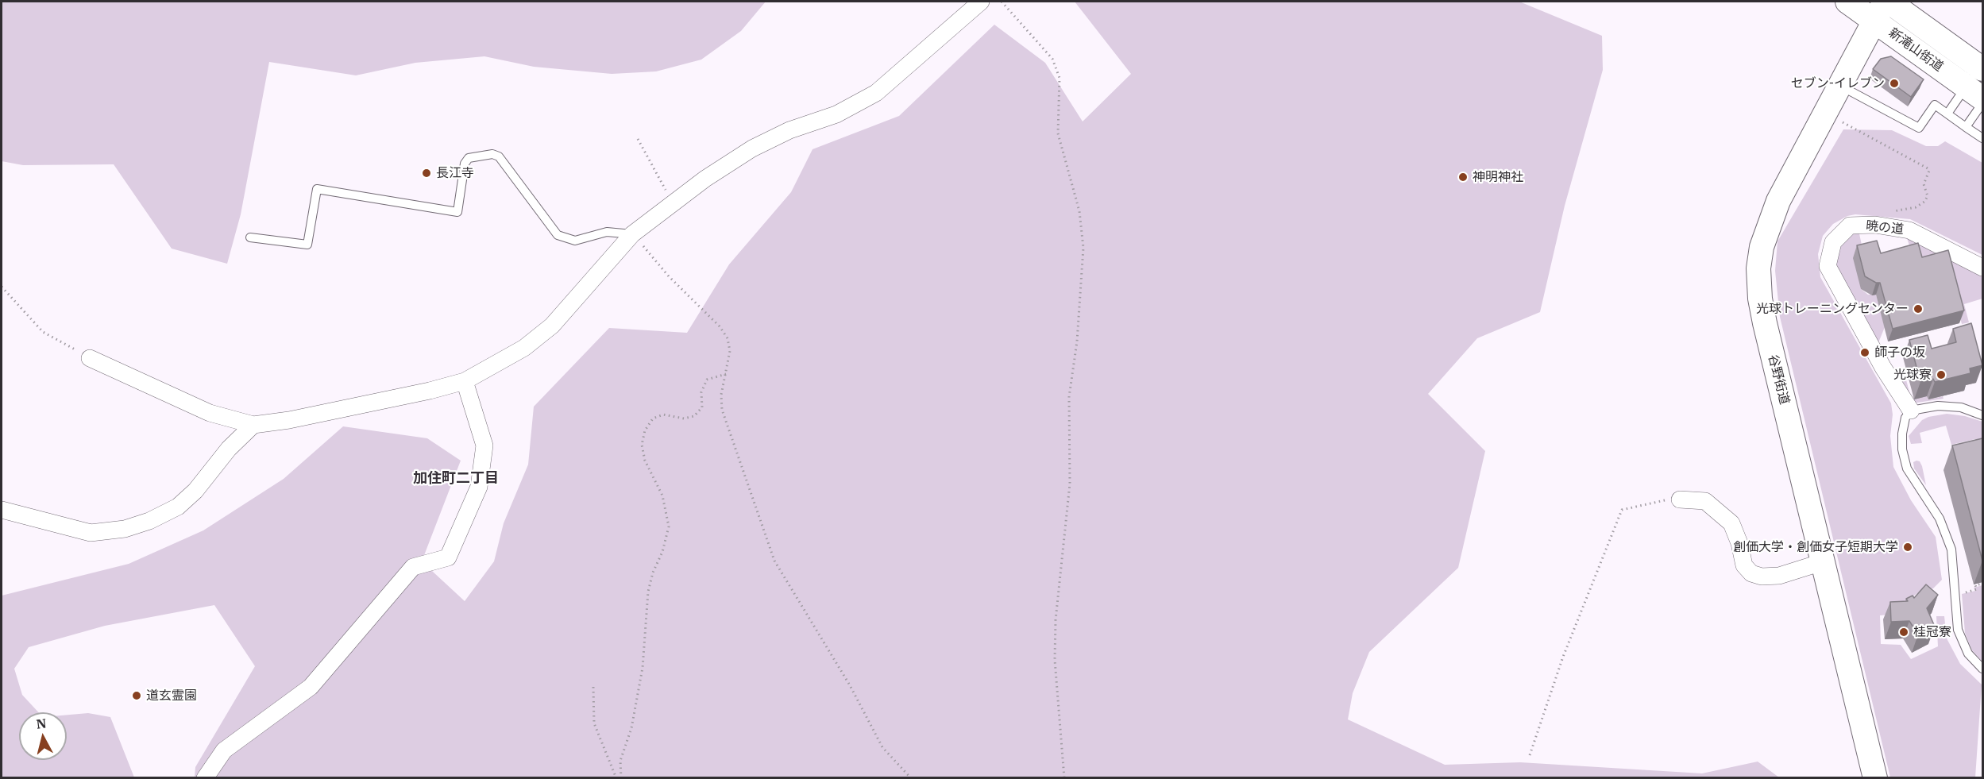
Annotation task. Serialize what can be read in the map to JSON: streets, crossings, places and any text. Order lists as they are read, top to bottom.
{
  "streets": {
    "main road": ["新滝山街道", "谷野街道"],
    "street": ["暁の道"]
  },
  "crossings": [
    ["新滝山街道", "谷野街道"]
  ],
  "districts": ["加住町二丁目"],
  "places": [
    "セブン-イレブン",
    "長江寺",
    "神明神社",
    "光球トレーニングセンター",
    "師子の坂",
    "光球寮",
    "創価大学・創価女子短期大学",
    "桂冠寮",
    "道玄霊園"
  ],
  "north": "top"
}
